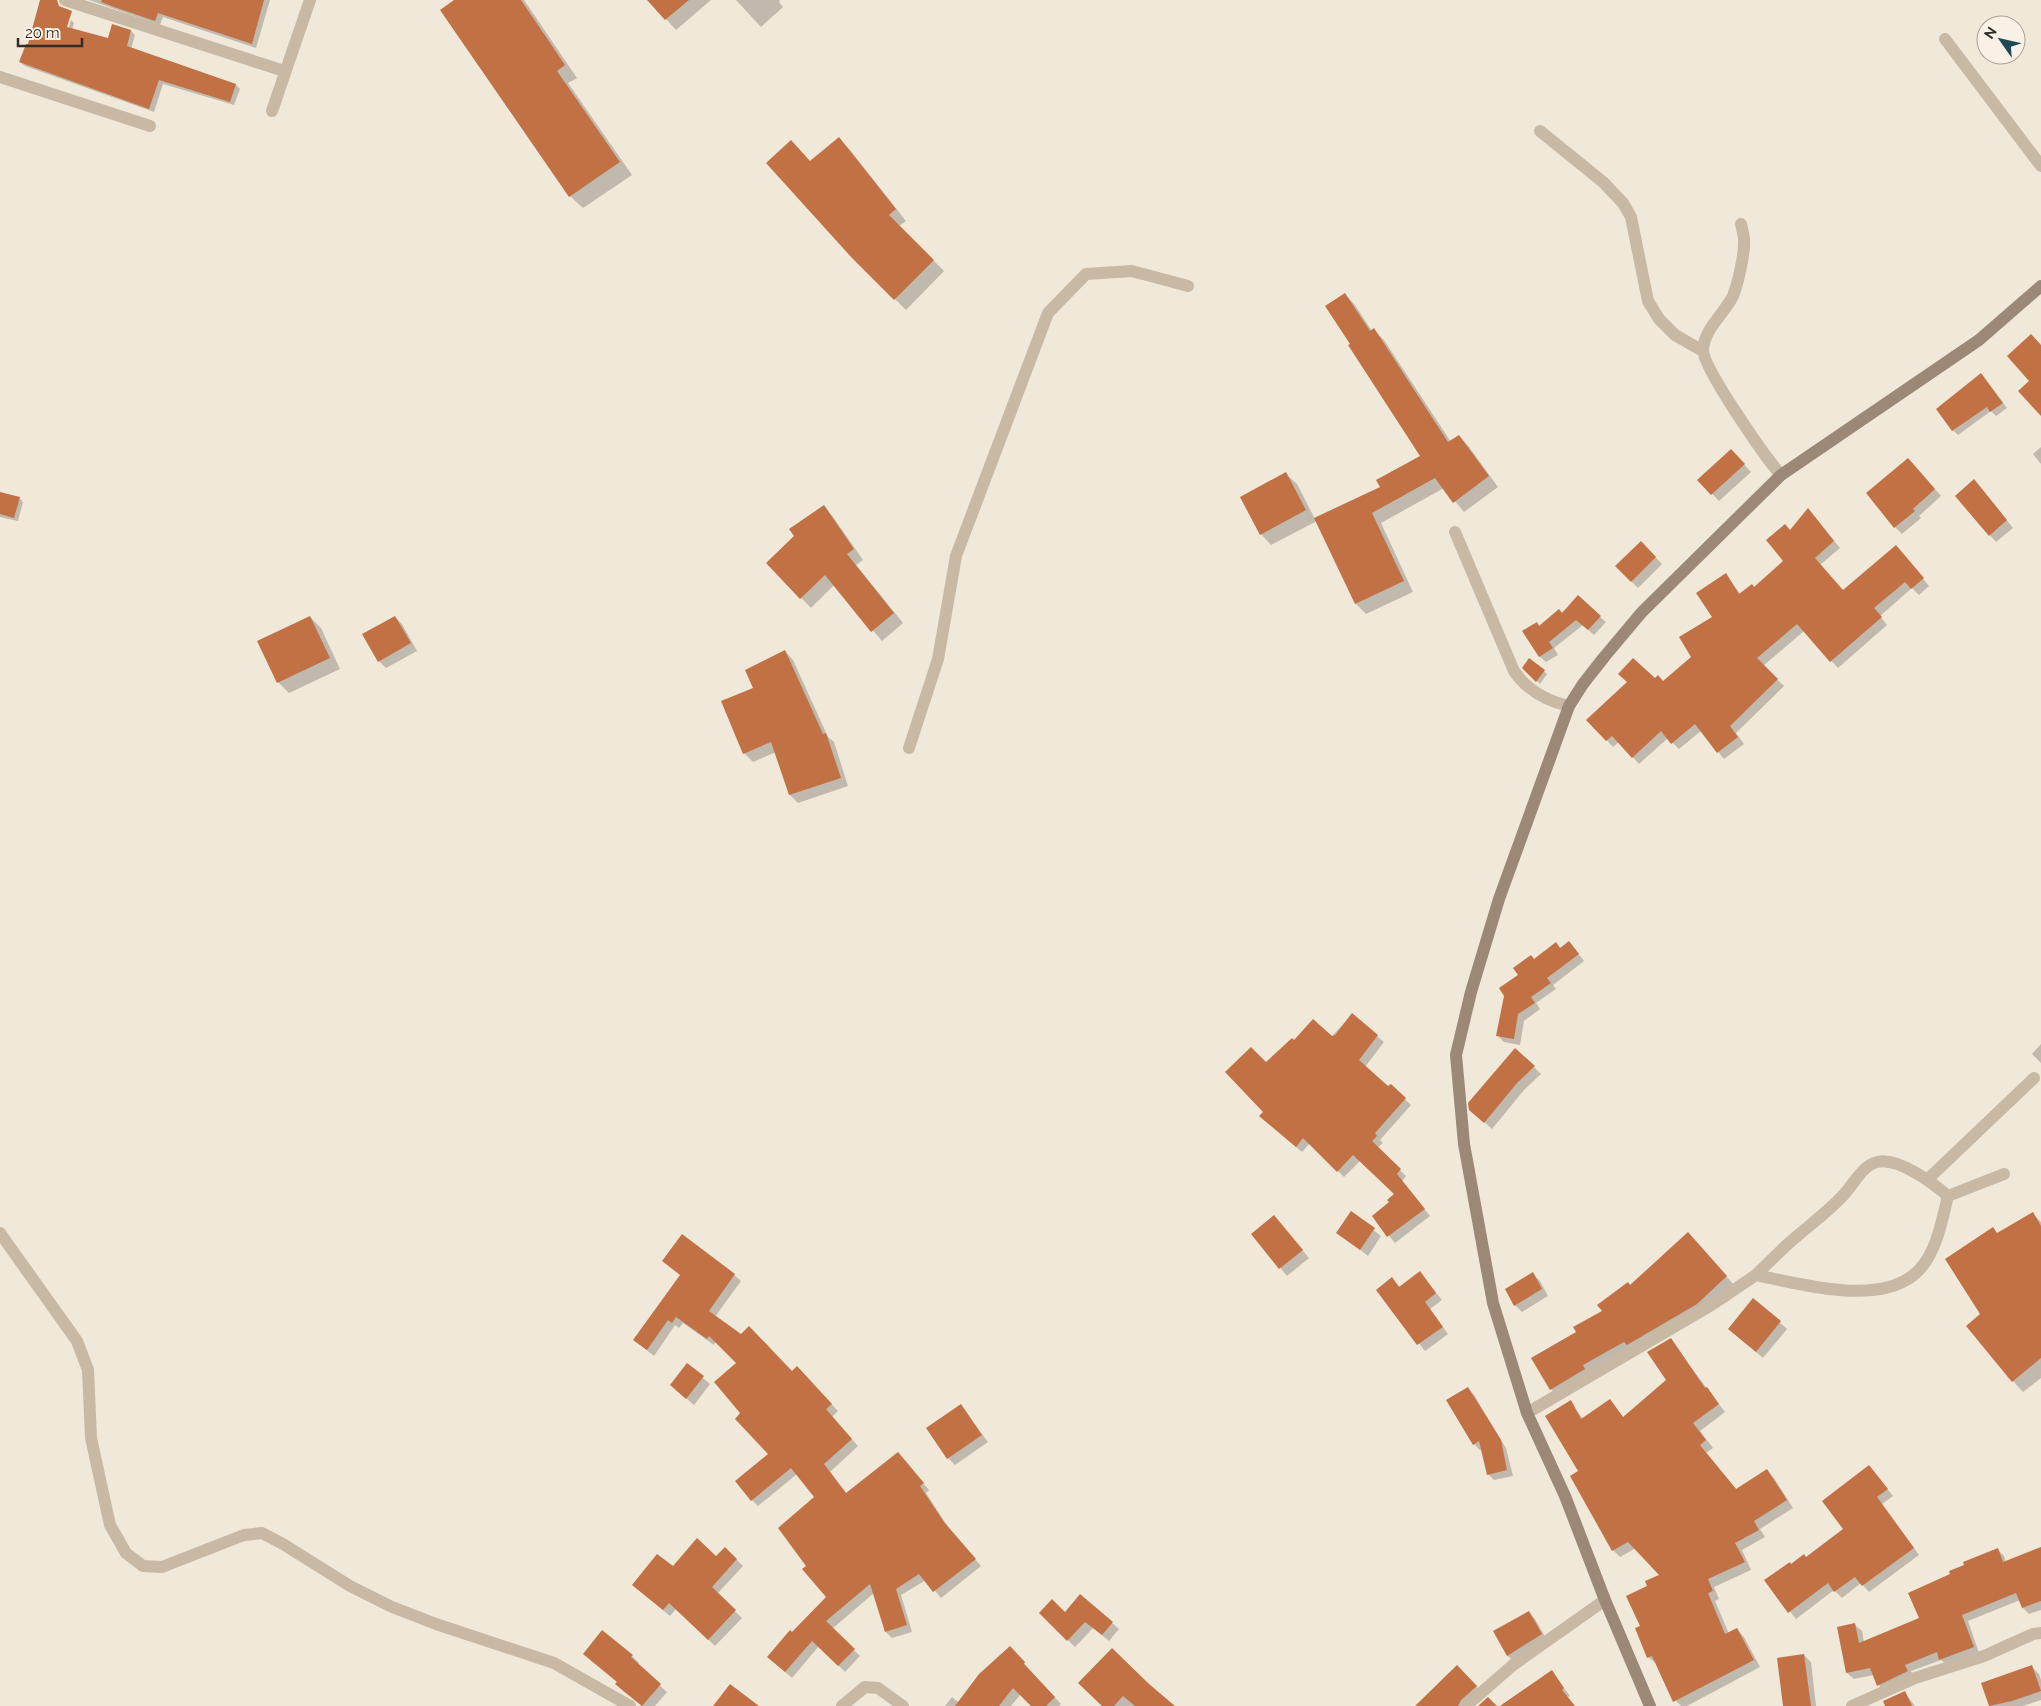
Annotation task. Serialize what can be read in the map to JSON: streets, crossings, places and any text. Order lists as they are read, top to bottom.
{
  "scale_bar": "20 m",
  "north": "top left"
}
